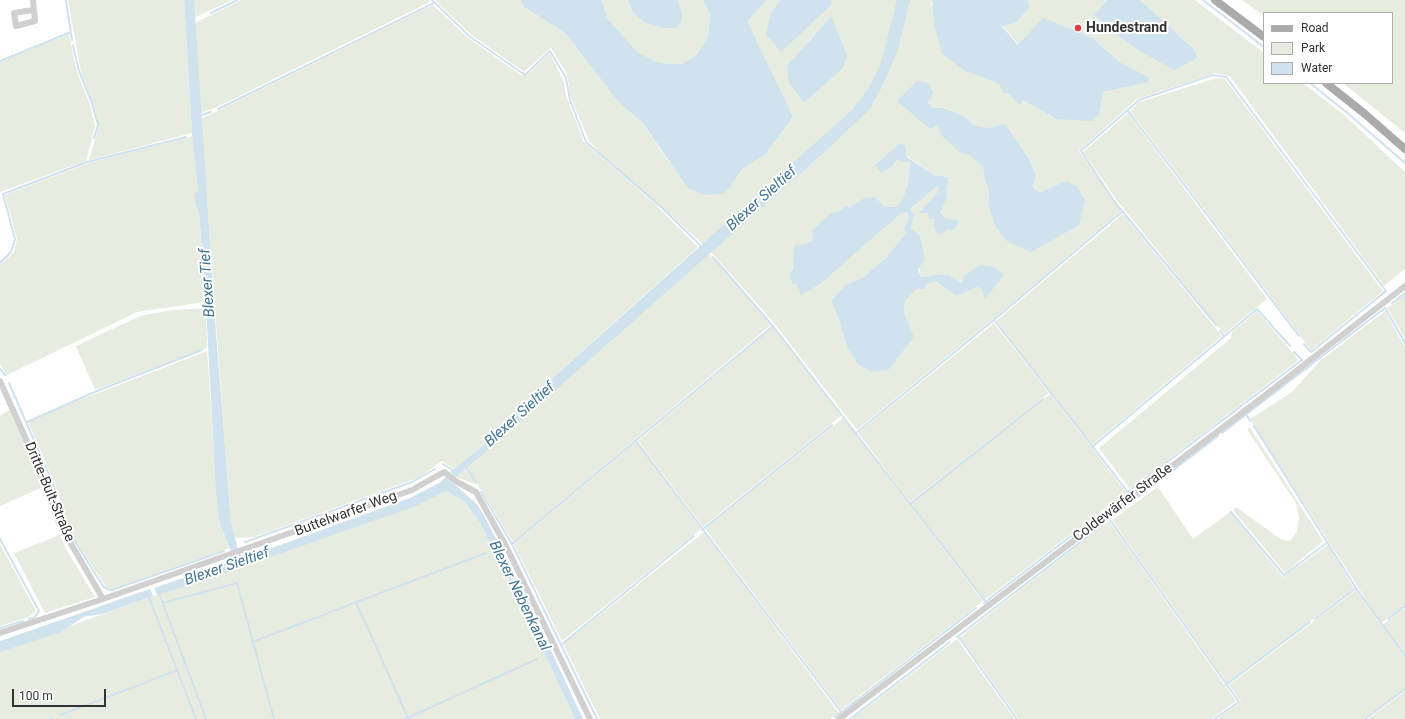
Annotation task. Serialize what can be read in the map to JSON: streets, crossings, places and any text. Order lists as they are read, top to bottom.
{
  "streets": {
    "street": ["Dritte-Bult-Straße", "Coldewärfer Straße", "Buttelwarfer Weg"]
  },
  "crossings": [
    ["Dritte-Bult-Straße", "Buttelwarfer Weg"]
  ],
  "water": ["Blexer Sieltief", "Blexer Tief", "Blexer Nebenkanal"],
  "places": ["Hundestrand"],
  "legend": ["Road", "Park", "Water"],
  "scale_bar": "100 m"
}
